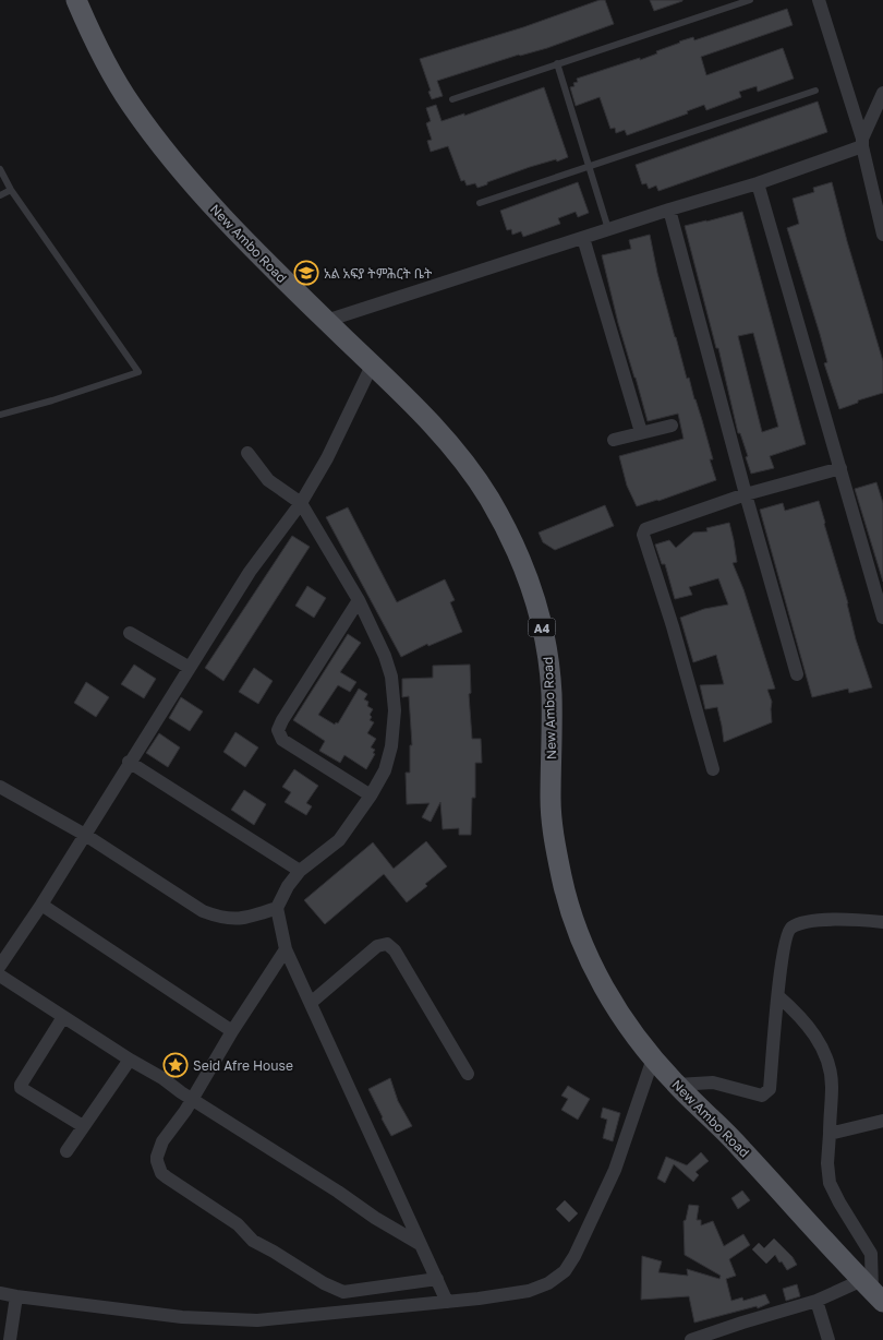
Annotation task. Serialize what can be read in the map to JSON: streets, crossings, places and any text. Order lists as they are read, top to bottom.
{
  "streets": {
    "main road": ["New Ambo Road", "A4"]
  },
  "places": {
    "school or university": ["አል አፍያ ትምሕርት ቤት"],
    "place": ["Seid Afre House"]
  }
}
